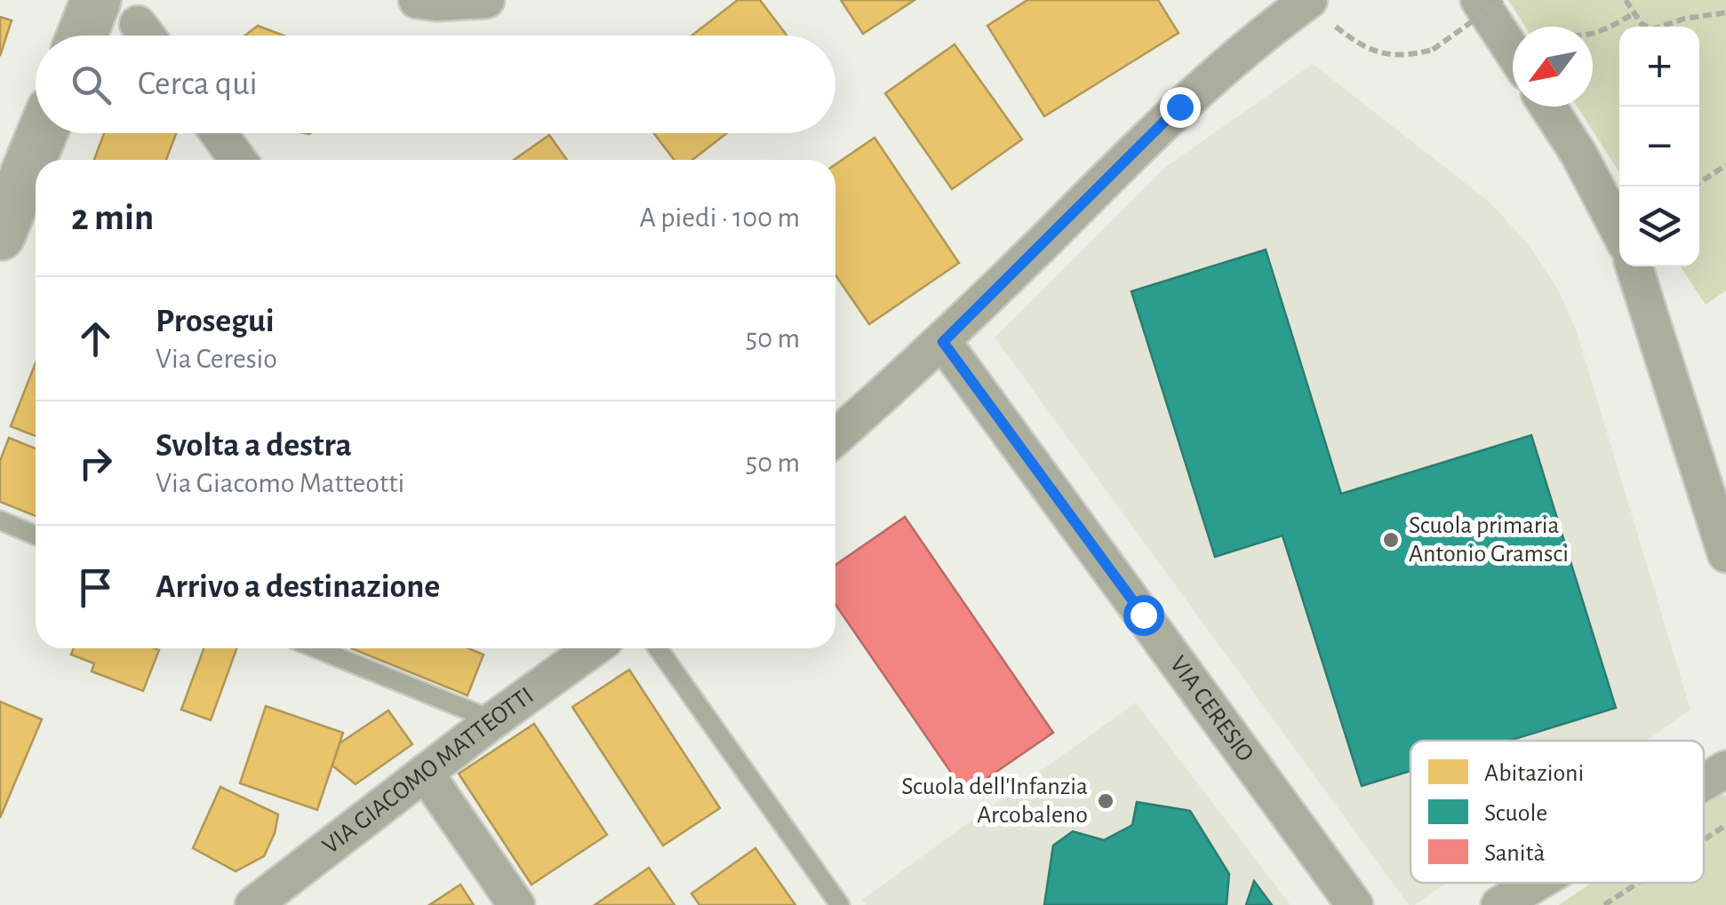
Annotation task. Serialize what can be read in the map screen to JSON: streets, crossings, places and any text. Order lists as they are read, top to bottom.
{
  "streets": {
    "street": ["VIA CERESIO", "VIA GIACOMO MATTEOTTI"]
  },
  "places": ["Scuola primaria Antonio Gramsci", "Scuola dell'Infanzia Arcobaleno"],
  "legend": ["Abitazioni", "Scuole", "Sanità"],
  "north": "bottom left",
  "page": {
    "map_buttons": ["+", "−"],
    "search": "Cerca qui",
    "heading": ["2 min", "A piedi · 100 m"],
    "list": [
      ["Prosegui", "Via Ceresio", "50 m"],
      ["Svolta a destra", "Via Giacomo Matteotti", "50 m"],
      "Arrivo a destinazione"
    ]
  }
}
